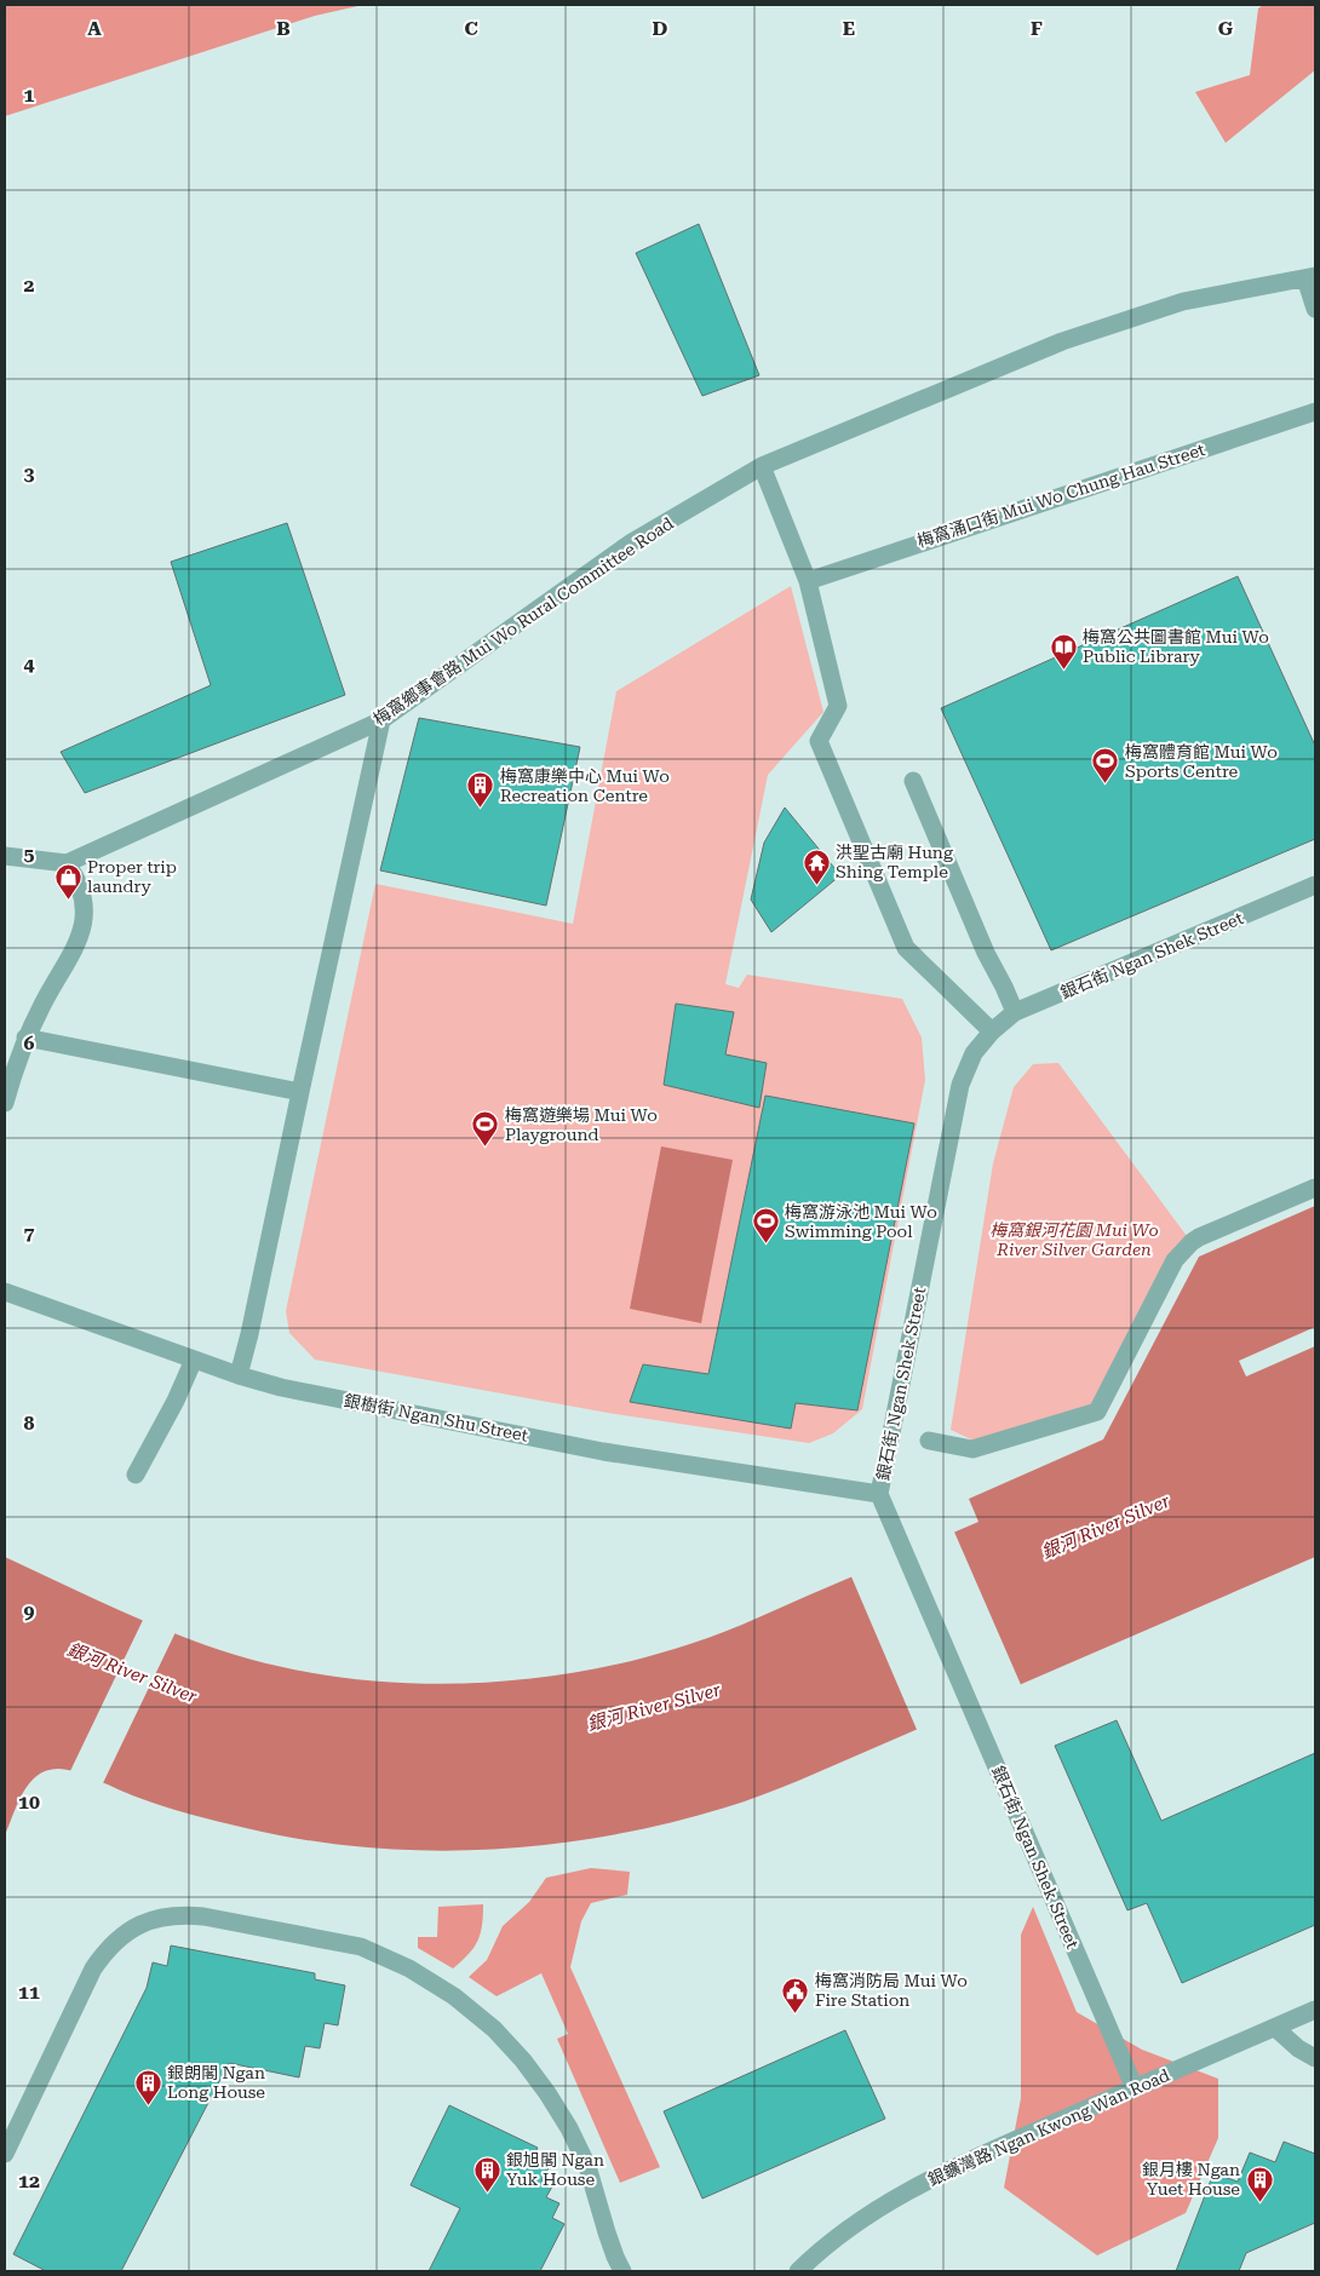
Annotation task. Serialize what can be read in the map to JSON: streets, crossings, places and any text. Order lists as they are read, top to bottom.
{
  "streets": {
    "street": [
      "梅窩涌口街 Mui Wo Chung Hau Street",
      "梅窩鄉事會路 Mui Wo Rural Committee Road",
      "銀石街 Ngan Shek Street",
      "銀樹街 Ngan Shu Street",
      "銀鑛灣路 Ngan Kwong Wan Road"
    ]
  },
  "crossings": [
    ["銀石街 Ngan Shek Street", "銀樹街 Ngan Shu Street"],
    ["銀石街 Ngan Shek Street", "銀鑛灣路 Ngan Kwong Wan Road"]
  ],
  "water": ["銀河 River Silver"],
  "parks": ["梅窩銀河花園 Mui Wo River Silver Garden"],
  "places": {
    "library": ["梅窩公共圖書館 Mui Wo Public Library"],
    "sports": ["梅窩體育館 Mui Wo Sports Centre", "梅窩遊樂場 Mui Wo Playground", "梅窩游泳池 Mui Wo Swimming Pool"],
    "building": [
      "梅窩康樂中心 Mui Wo Recreation Centre",
      "銀朗閣 Ngan Long House",
      "銀旭閣 Ngan Yuk House",
      "銀月樓 Ngan Yuet House"
    ],
    "temple": ["洪聖古廟 Hung Shing Temple"],
    "shop": ["Proper trip laundry"],
    "public building": ["梅窩消防局 Mui Wo Fire Station"]
  },
  "grid": {
    "columns": [
      "A",
      "B",
      "C",
      "D",
      "E",
      "F",
      "G"
    ],
    "rows": [
      "1",
      "2",
      "3",
      "4",
      "5",
      "6",
      "7",
      "8",
      "9",
      "10",
      "11",
      "12"
    ]
  }
}
